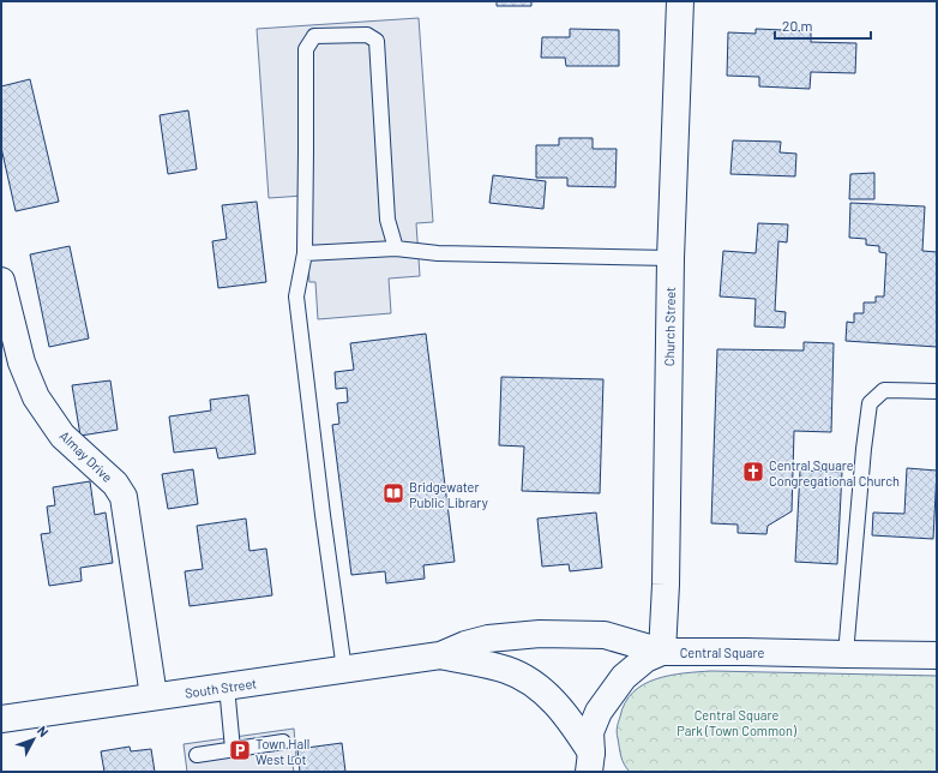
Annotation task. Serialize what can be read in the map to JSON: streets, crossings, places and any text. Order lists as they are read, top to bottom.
{
  "streets": {
    "main road": [
      "Church Street",
      "Almay Drive",
      "Central Square",
      "South Street"
    ]
  },
  "crossings": [
    ["Church Street", "Central Square"],
    ["Church Street", "South Street"],
    ["Almay Drive", "South Street"],
    ["Central Square", "South Street"]
  ],
  "parks": ["Central Square Park (Town Common)"],
  "places": {
    "church": ["Central Square Congregational Church"],
    "library": ["Bridgewater Public Library"],
    "parking": ["Town Hall West Lot"]
  },
  "scale_bar": "20 m",
  "north": "top right"
}
